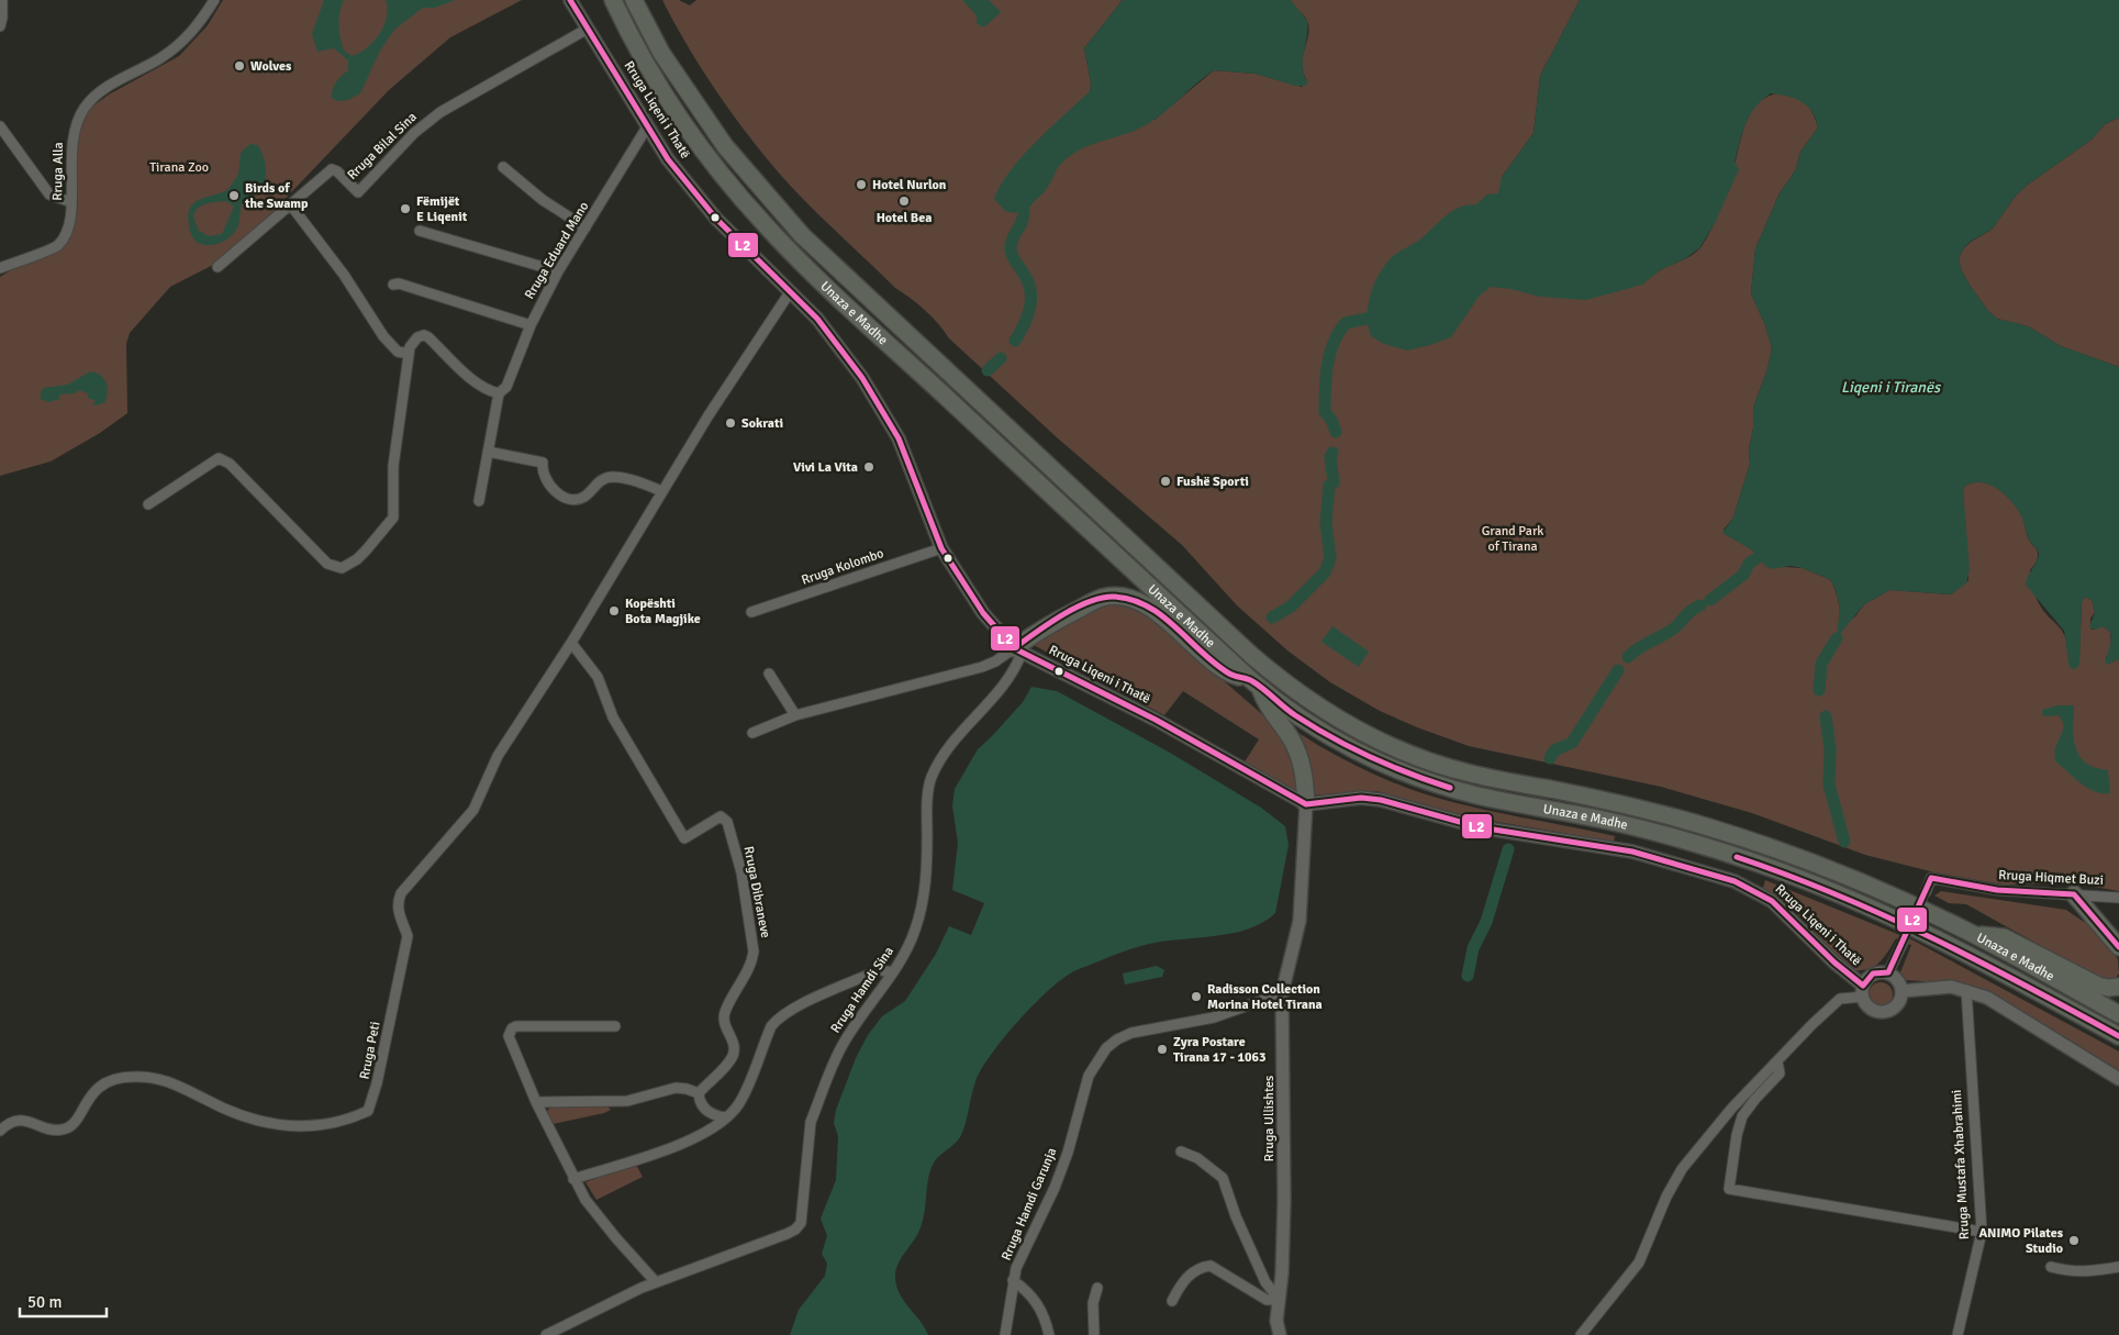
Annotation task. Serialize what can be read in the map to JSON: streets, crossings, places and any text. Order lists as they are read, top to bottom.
{
  "streets": {
    "highway": ["Unaza e Madhe"],
    "street": [
      "Rruga Liqeni i Thatë",
      "Rruga Bilal Sina",
      "Rruga Alla",
      "Rruga Eduard Mano",
      "Rruga Kolombo",
      "Rruga Hiqmet Buzi",
      "Rruga Dibraneve",
      "Rruga Hamdi Sina",
      "Rruga Peti",
      "Rruga Ullishtes",
      "Rruga Mustafa Xhabrahimi",
      "Rruga Hamdi Garunja"
    ]
  },
  "crossings": [
    ["Rruga Liqeni i Thatë", "Rruga Bilal Sina"],
    ["Rruga Liqeni i Thatë", "Rruga Eduard Mano"],
    ["Rruga Liqeni i Thatë", "Rruga Kolombo"],
    ["Rruga Liqeni i Thatë", "Rruga Hamdi Sina"],
    ["Rruga Liqeni i Thatë", "Rruga Peti"],
    ["Rruga Liqeni i Thatë", "Rruga Ullishtes"],
    ["Rruga Dibraneve", "Rruga Peti"],
    ["Rruga Ullishtes", "Rruga Hamdi Garunja"]
  ],
  "water": ["Liqeni i Tiranës"],
  "parks": ["Tirana Zoo", "Grand Park of Tirana"],
  "places": [
    "Wolves",
    "Hotel Nurlon",
    "Birds of the Swamp",
    "Hotel Bea",
    "Fëmijët E Liqenit",
    "Sokrati",
    "Vivi La Vita",
    "Fushë Sporti",
    "Kopështi Bota Magjike",
    "Radisson Collection Morina Hotel Tirana",
    "Zyra Postare Tirana 17 - 1063",
    "ANIMO Pilates Studio"
  ],
  "lines": ["transit line L2"],
  "scale_bar": "50 m"
}
